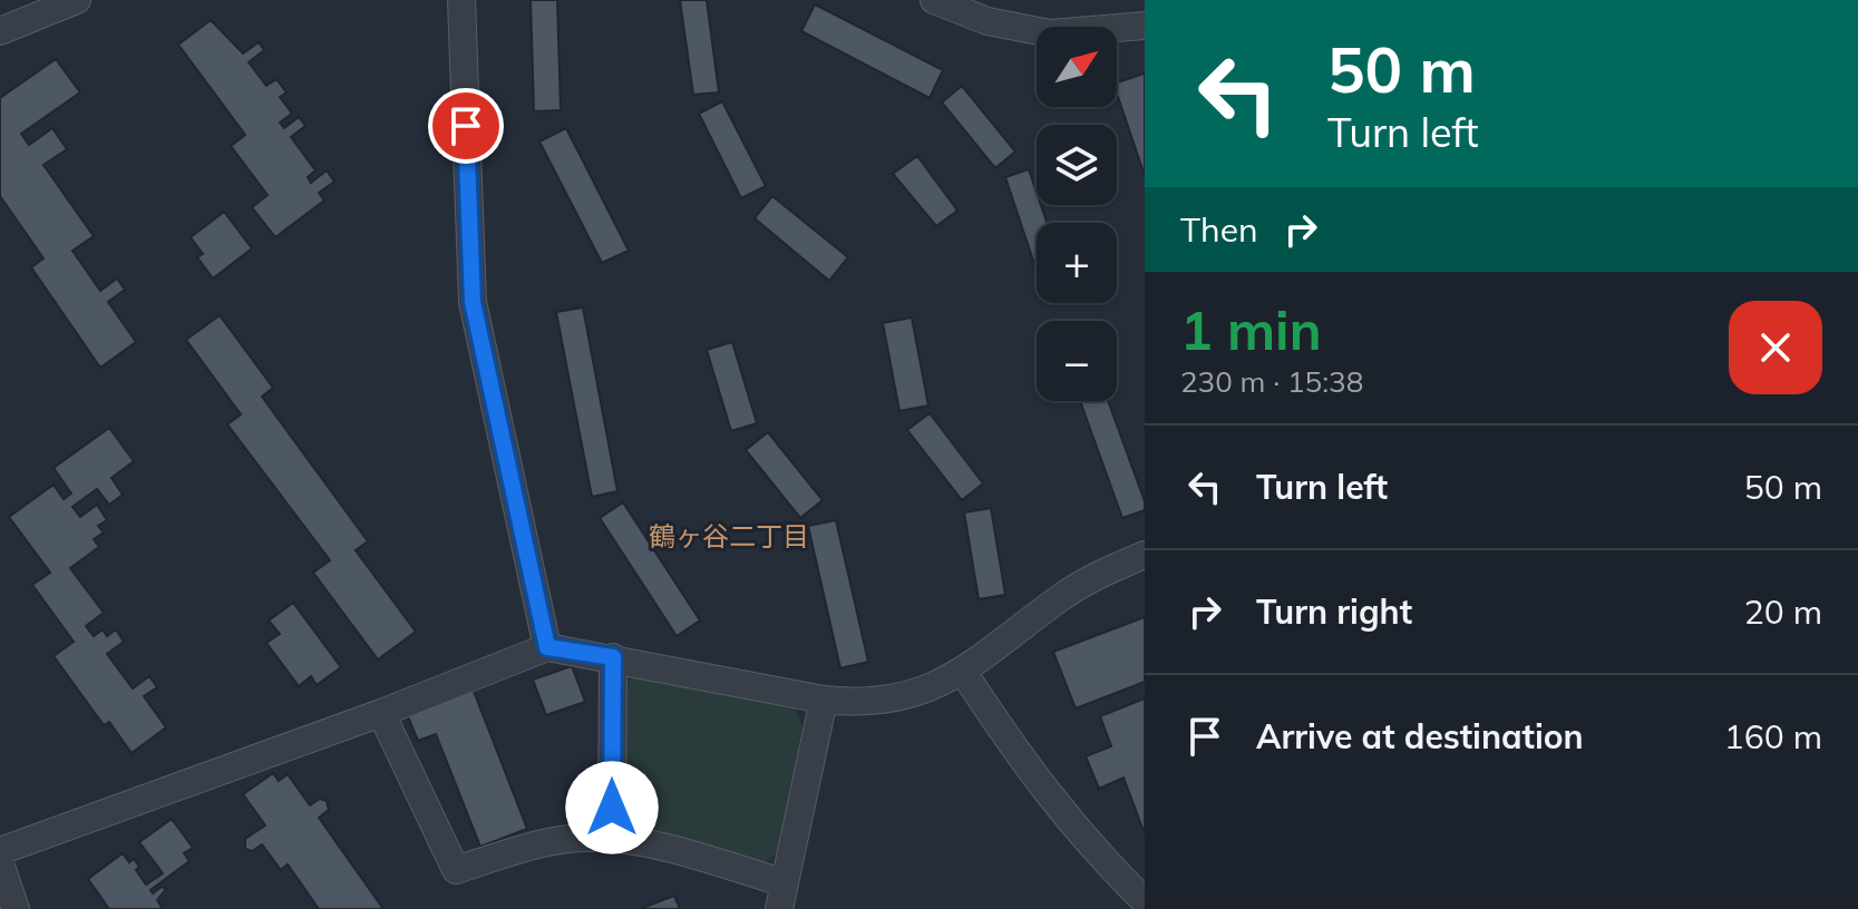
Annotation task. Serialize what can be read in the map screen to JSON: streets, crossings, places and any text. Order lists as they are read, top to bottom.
{
  "districts": ["鶴ヶ谷二丁目"],
  "north": "top right",
  "page": {
    "turn": ["50 m", "Turn left"],
    "map_buttons": ["+", "−"],
    "then": "Then",
    "heading": ["1 min", "230 m · 15:38"],
    "list": [
      {
        "name": "Turn left",
        "value": "50 m"
      },
      {
        "name": "Turn right",
        "value": "20 m"
      },
      {
        "name": "Arrive at destination",
        "value": "160 m"
      }
    ]
  }
}
